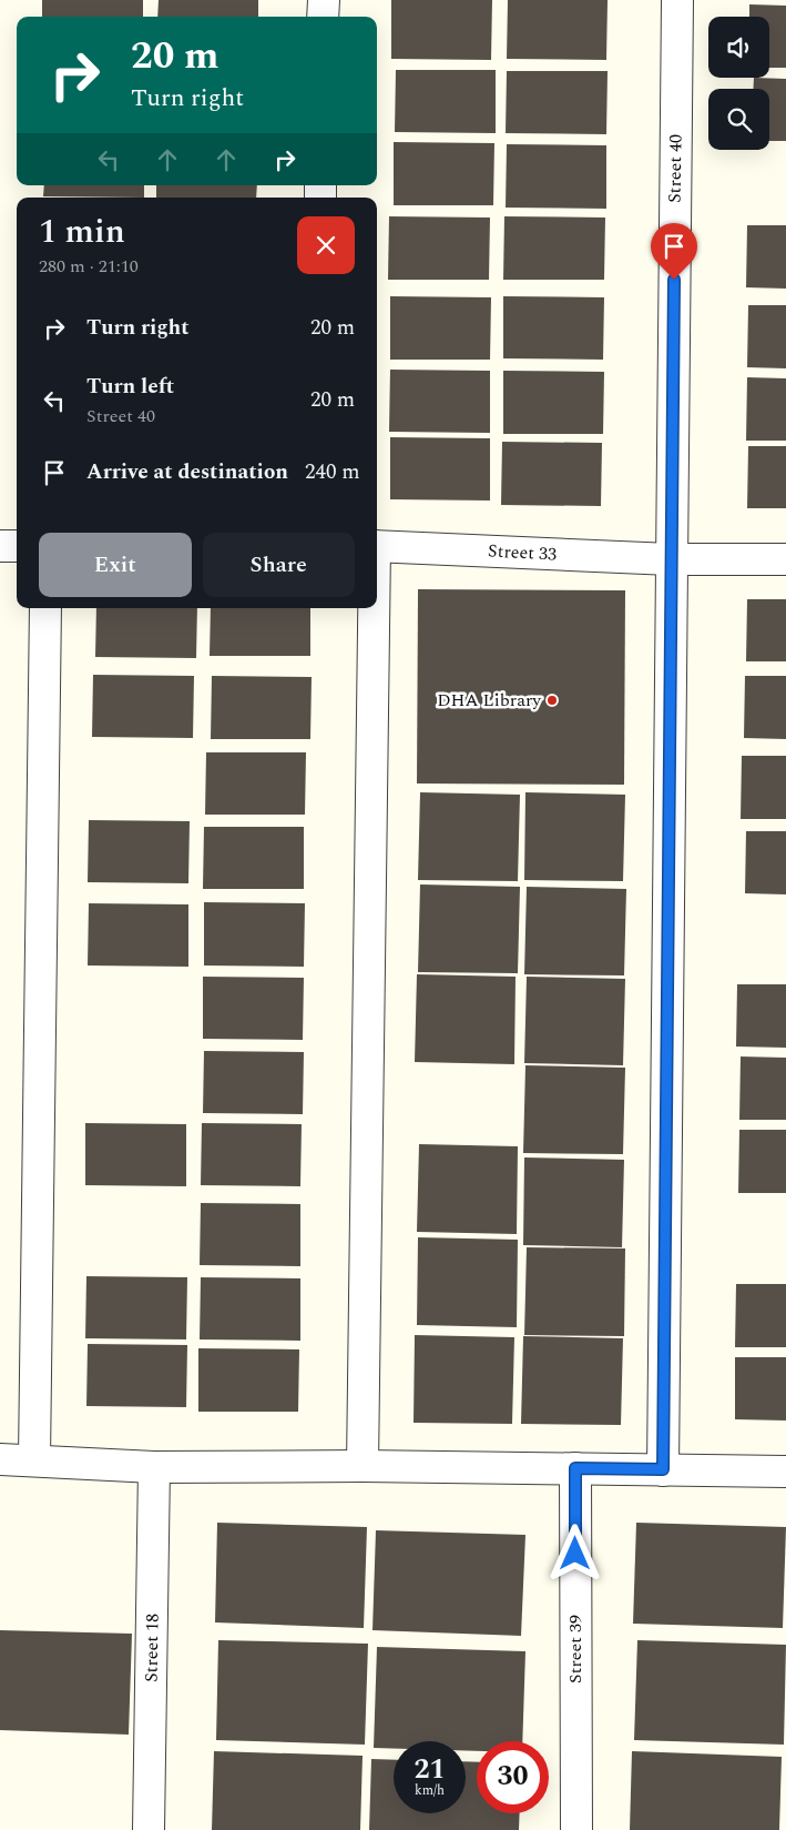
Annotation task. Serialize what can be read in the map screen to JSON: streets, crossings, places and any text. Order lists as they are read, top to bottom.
{
  "streets": {
    "street": [
      "Street 40",
      "Street 33",
      "Street 18",
      "Street 39"
    ]
  },
  "crossings": [
    ["Street 40", "Street 33"]
  ],
  "places": ["DHA Library"],
  "page": {
    "turn": ["20 m", "Turn right"],
    "heading": ["1 min", "280 m · 21:10"],
    "list": [
      {
        "name": "Turn right",
        "value": "20 m"
      },
      {
        "name": "Turn left",
        "note": "Street 40",
        "value": "20 m"
      },
      {
        "name": "Arrive at destination",
        "value": "240 m"
      }
    ],
    "buttons": ["Exit", "Share"],
    "speed": "21 km/h",
    "limit": "30"
  }
}
